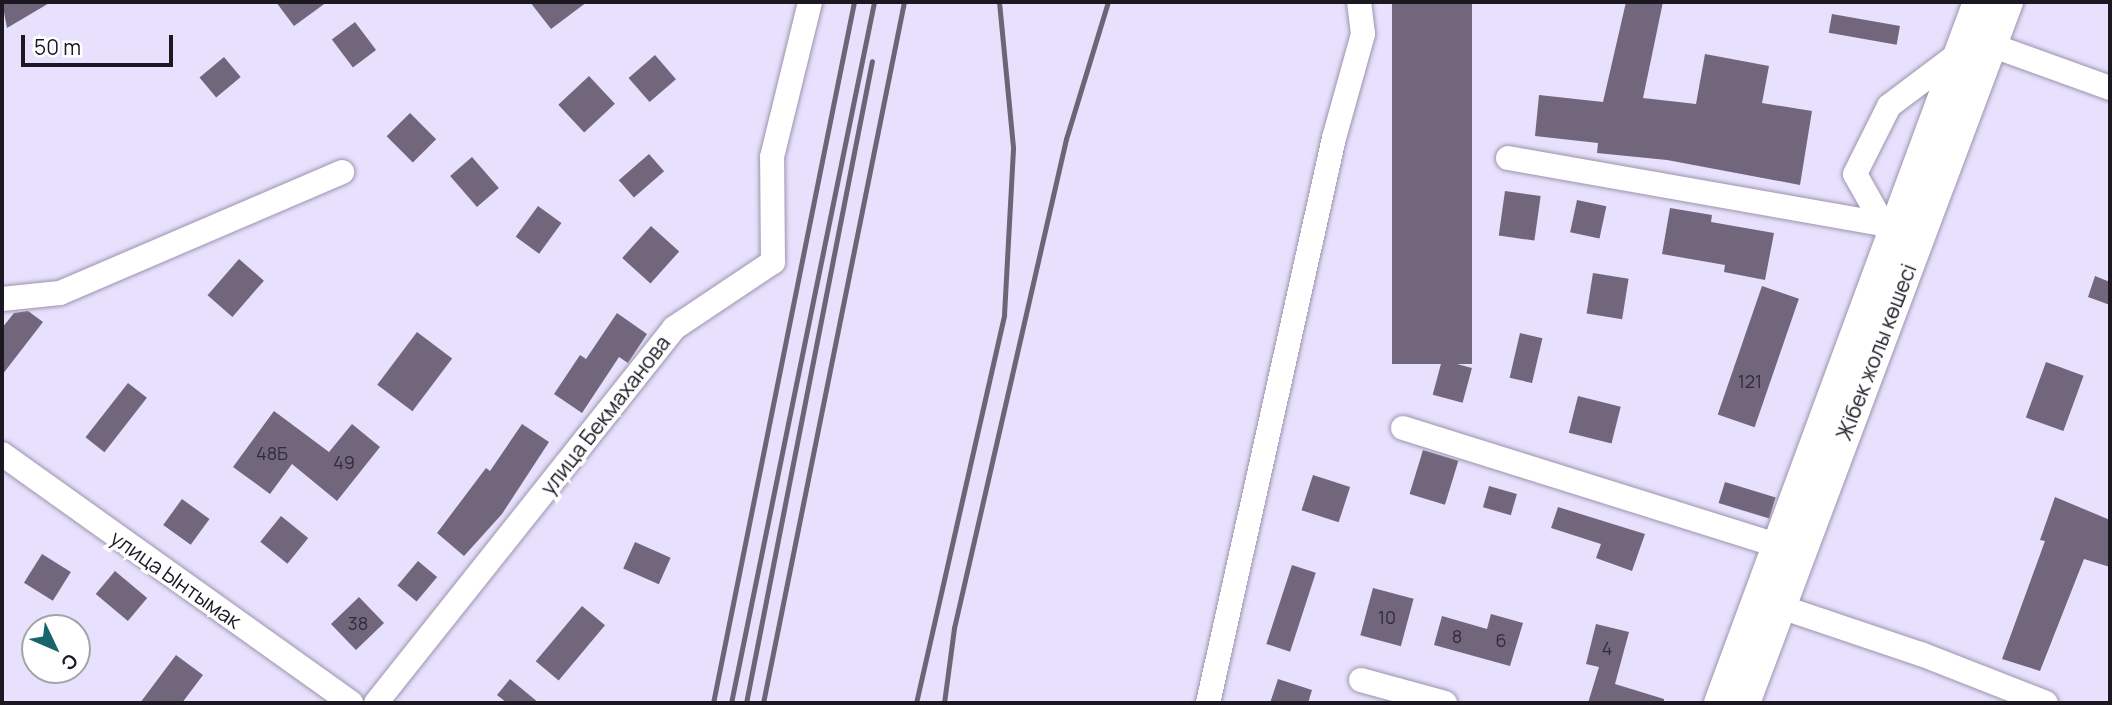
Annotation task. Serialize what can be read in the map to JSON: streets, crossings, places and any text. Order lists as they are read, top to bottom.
{
  "streets": {
    "main road": ["Жібек жолы көшесі"],
    "street": ["улица Бекмаханова", "улица Ынтымак"]
  },
  "house_numbers": [
    "121",
    "48Б",
    "49",
    "10",
    "38",
    "8",
    "6",
    "4"
  ],
  "scale_bar": "50 m",
  "north": "bottom right"
}
